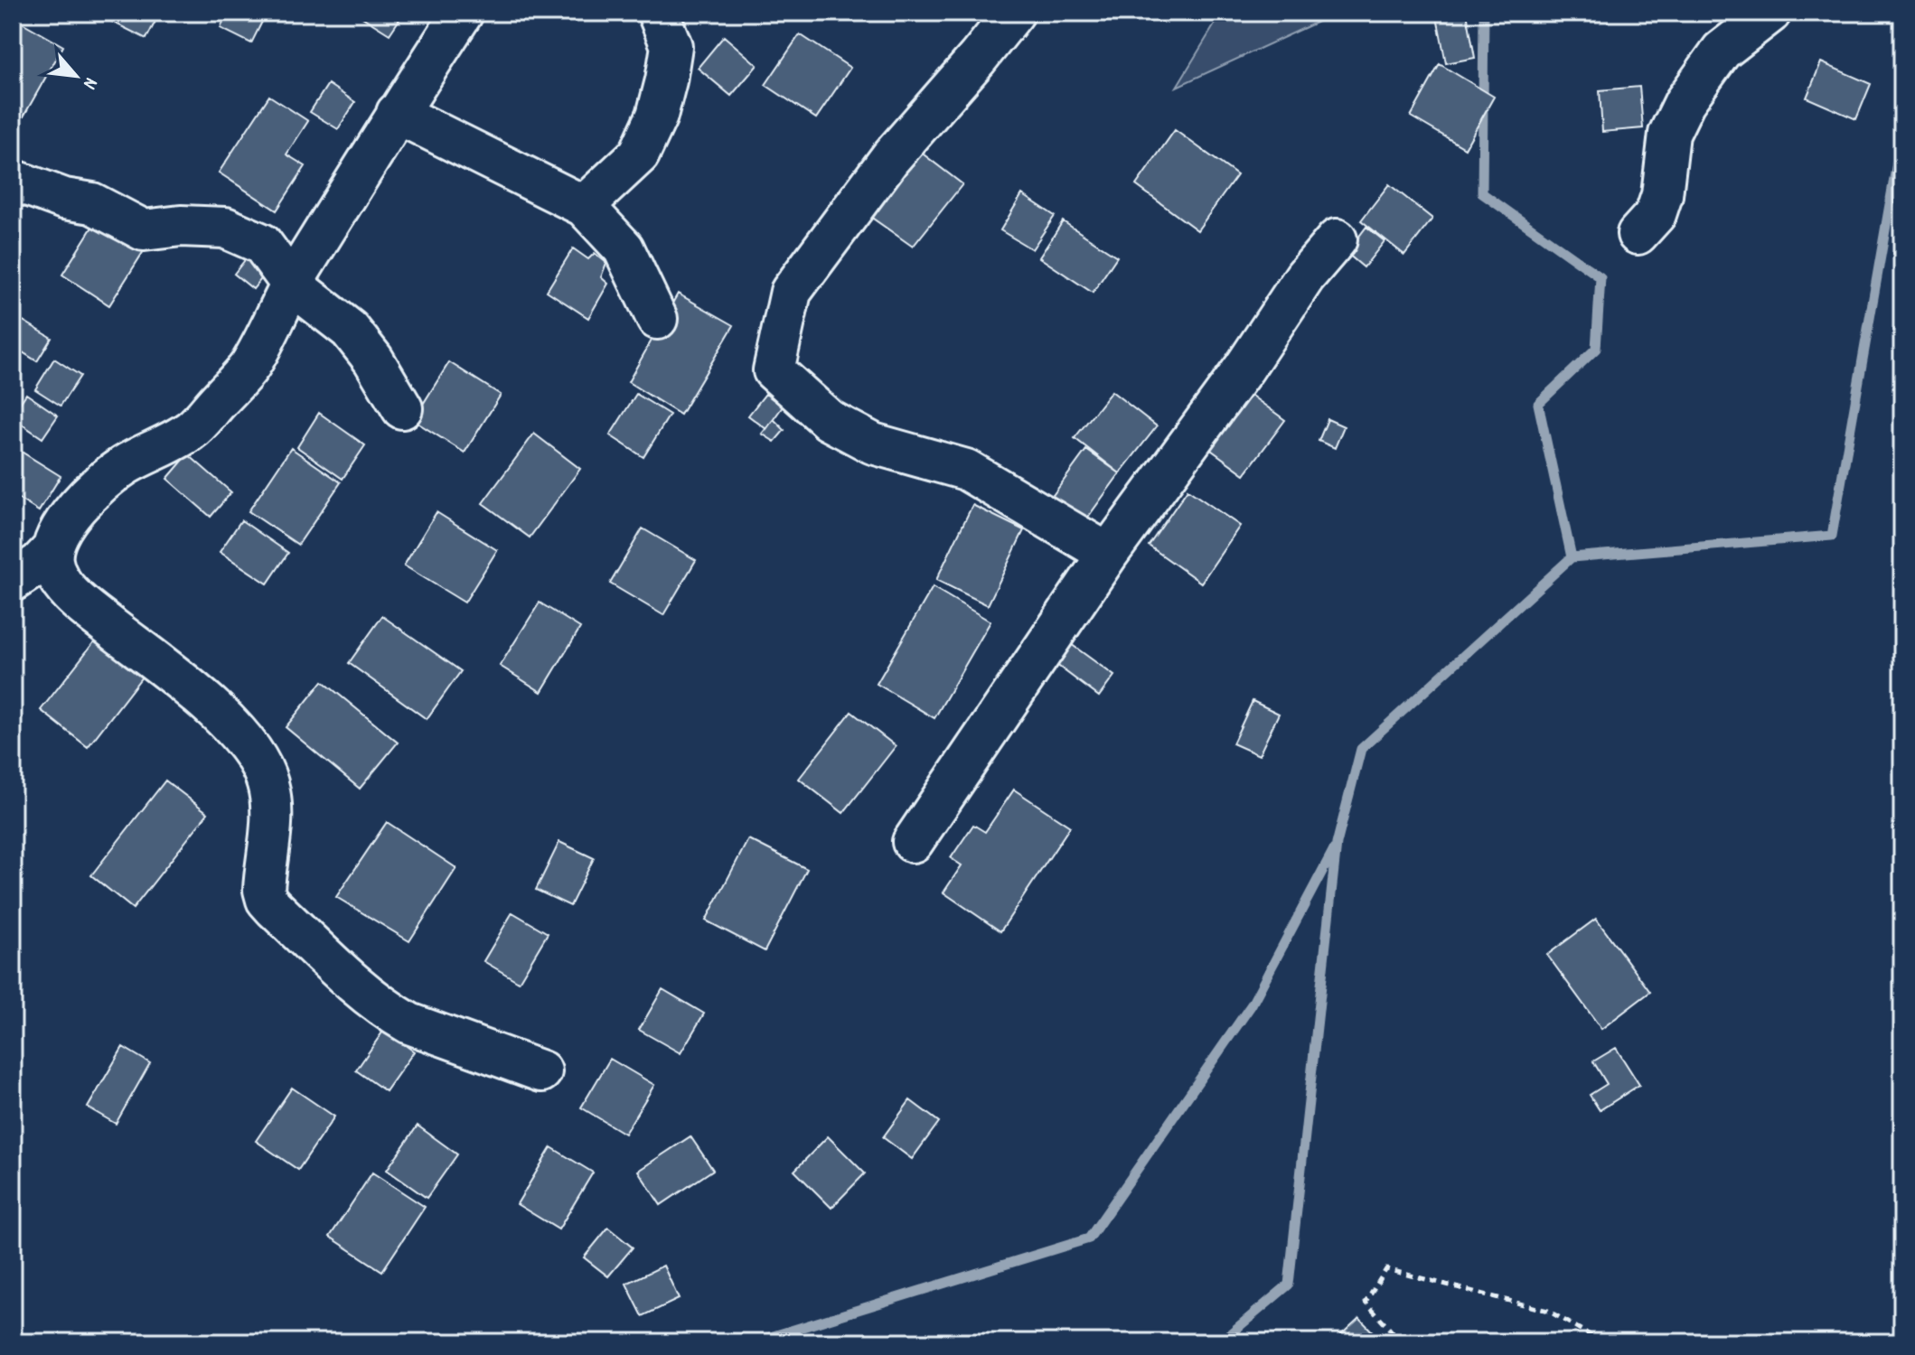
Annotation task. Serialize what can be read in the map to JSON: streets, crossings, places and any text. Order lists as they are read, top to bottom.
{
  "north": "bottom right"
}
